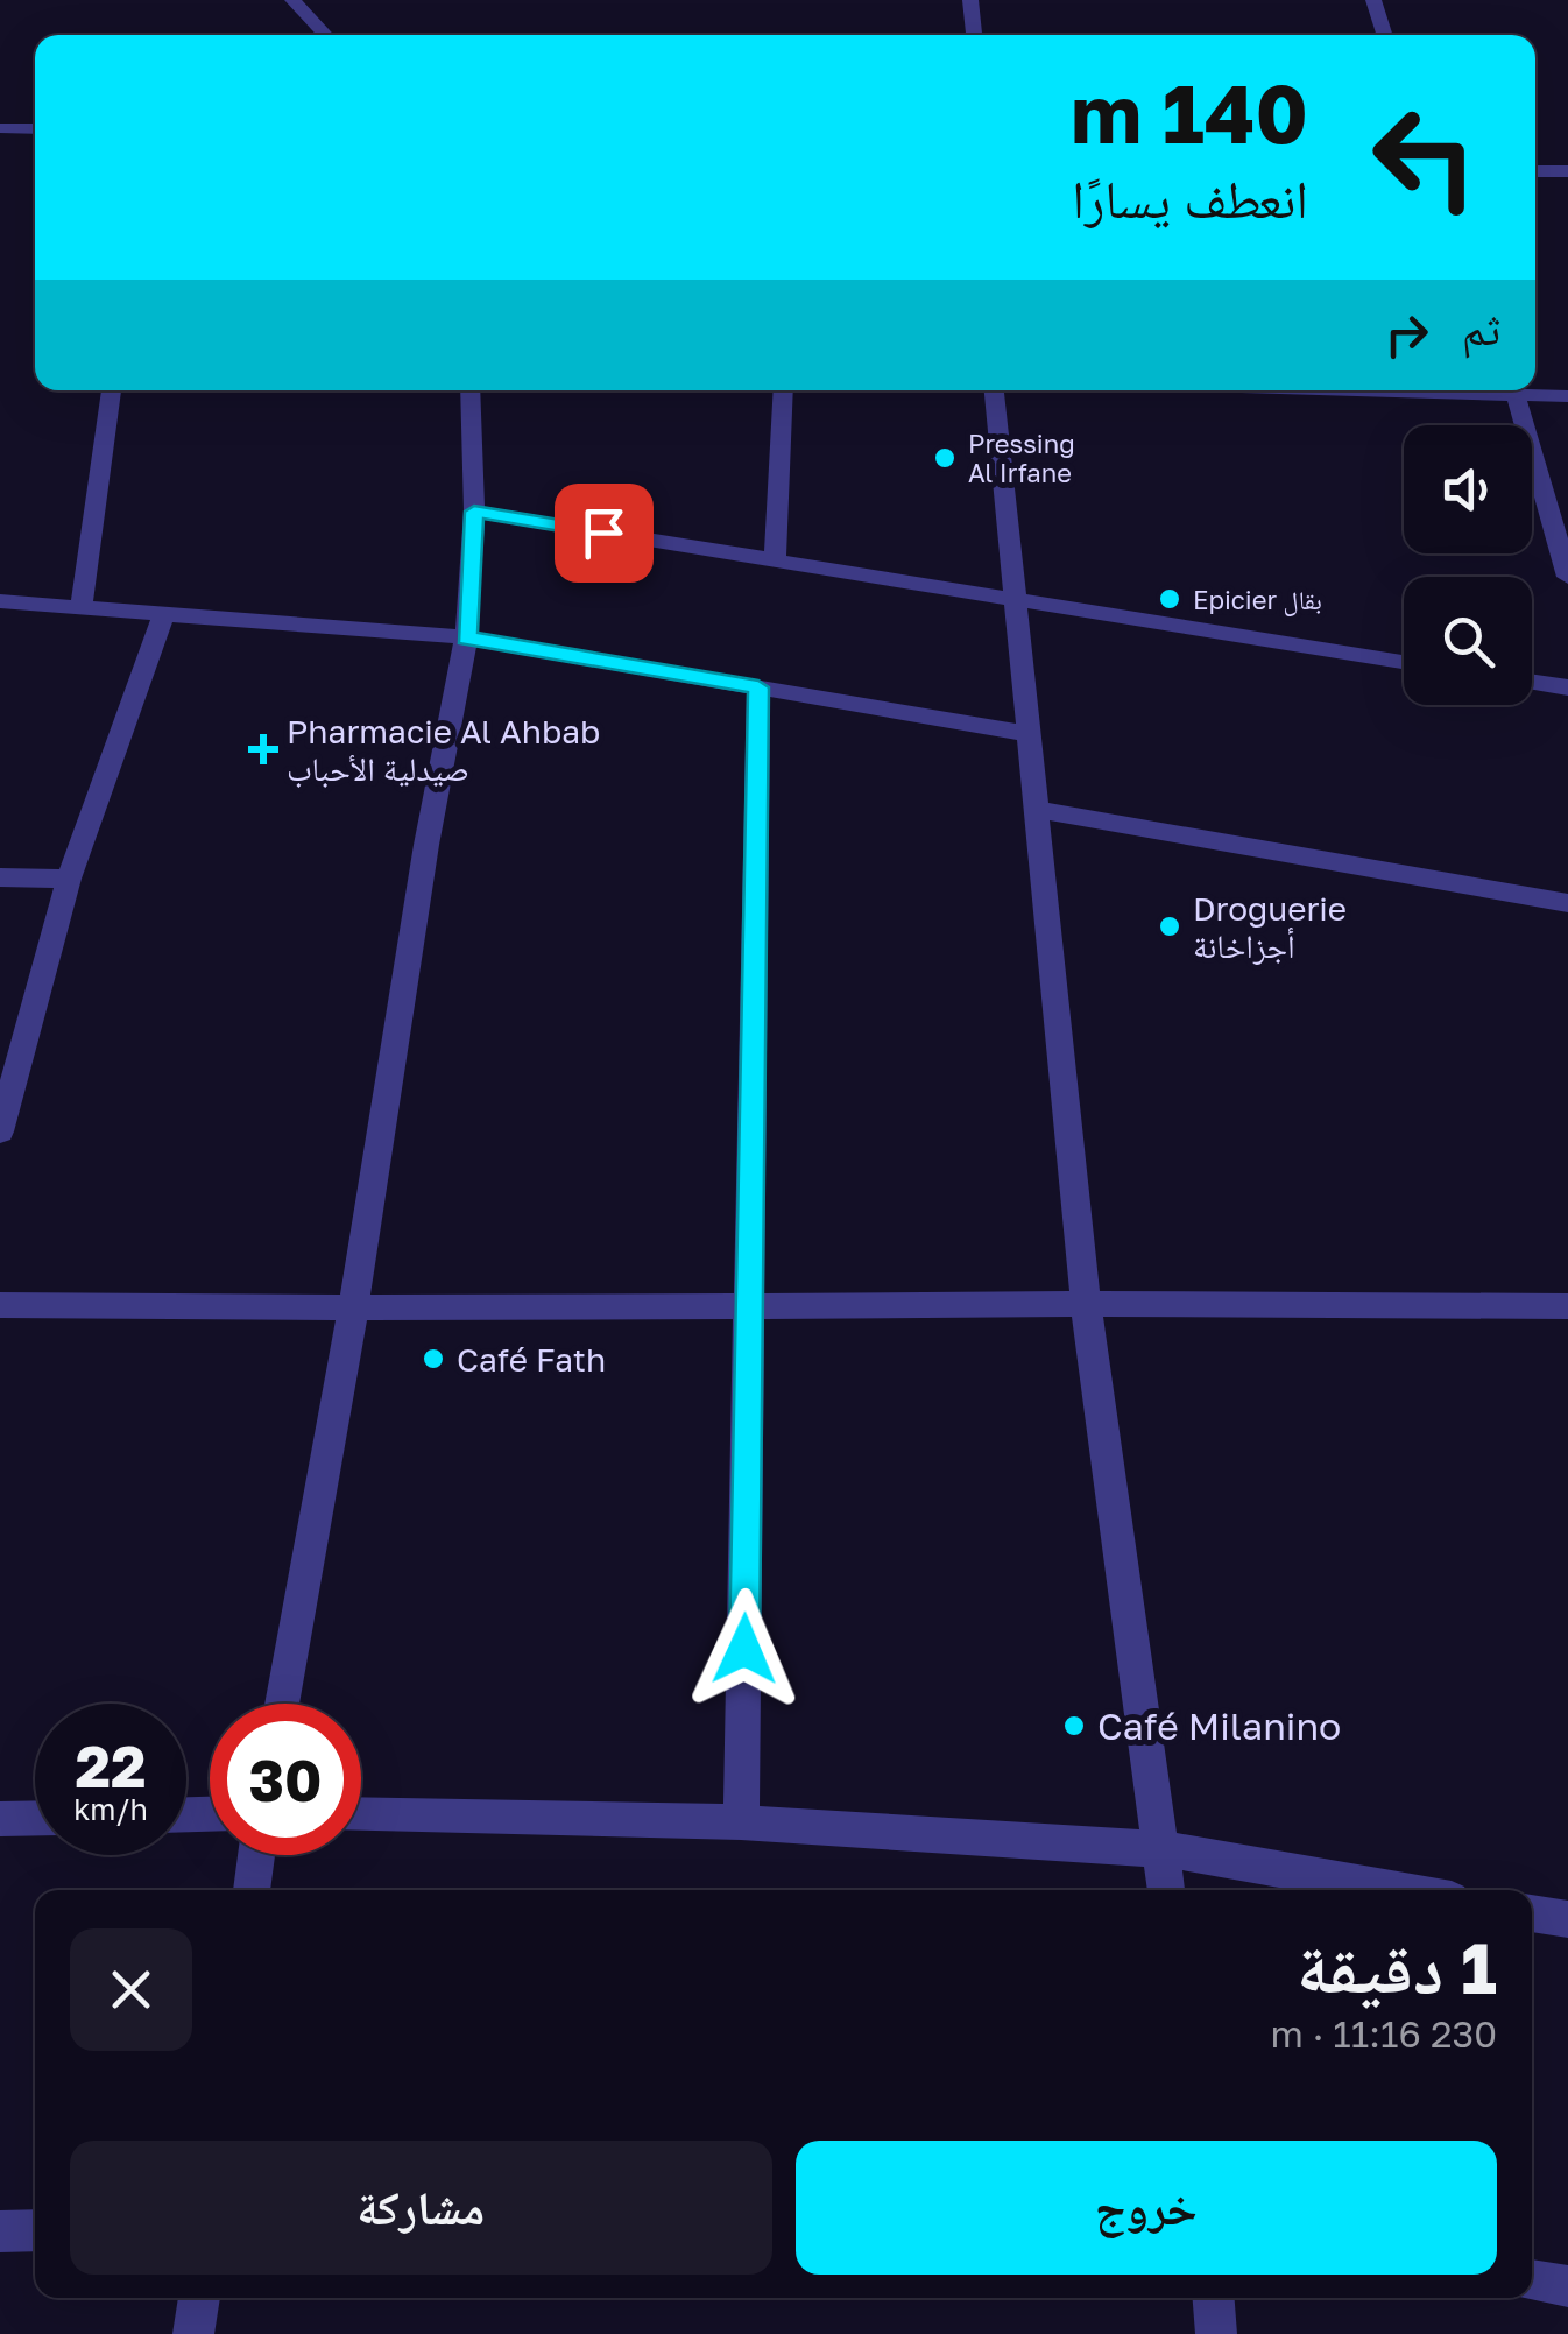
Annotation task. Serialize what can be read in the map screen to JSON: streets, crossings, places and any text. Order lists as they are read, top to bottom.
{
  "places": {
    "other": [
      "Pressing Al Irfane",
      "Epicier بقال",
      "Droguerie أجزاخانة",
      "Café Fath",
      "Café Milanino"
    ],
    "health": ["Pharmacie Al Ahbab صيدلية الأحباب"]
  },
  "page": {
    "turn": ["140 m", "انعطف يسارًا"],
    "then": "ثم",
    "speed": "22 km/h",
    "limit": "30",
    "heading": ["1 دقيقة", "230 m · 11:16"],
    "buttons": ["خروج", "مشاركة"]
  }
}
